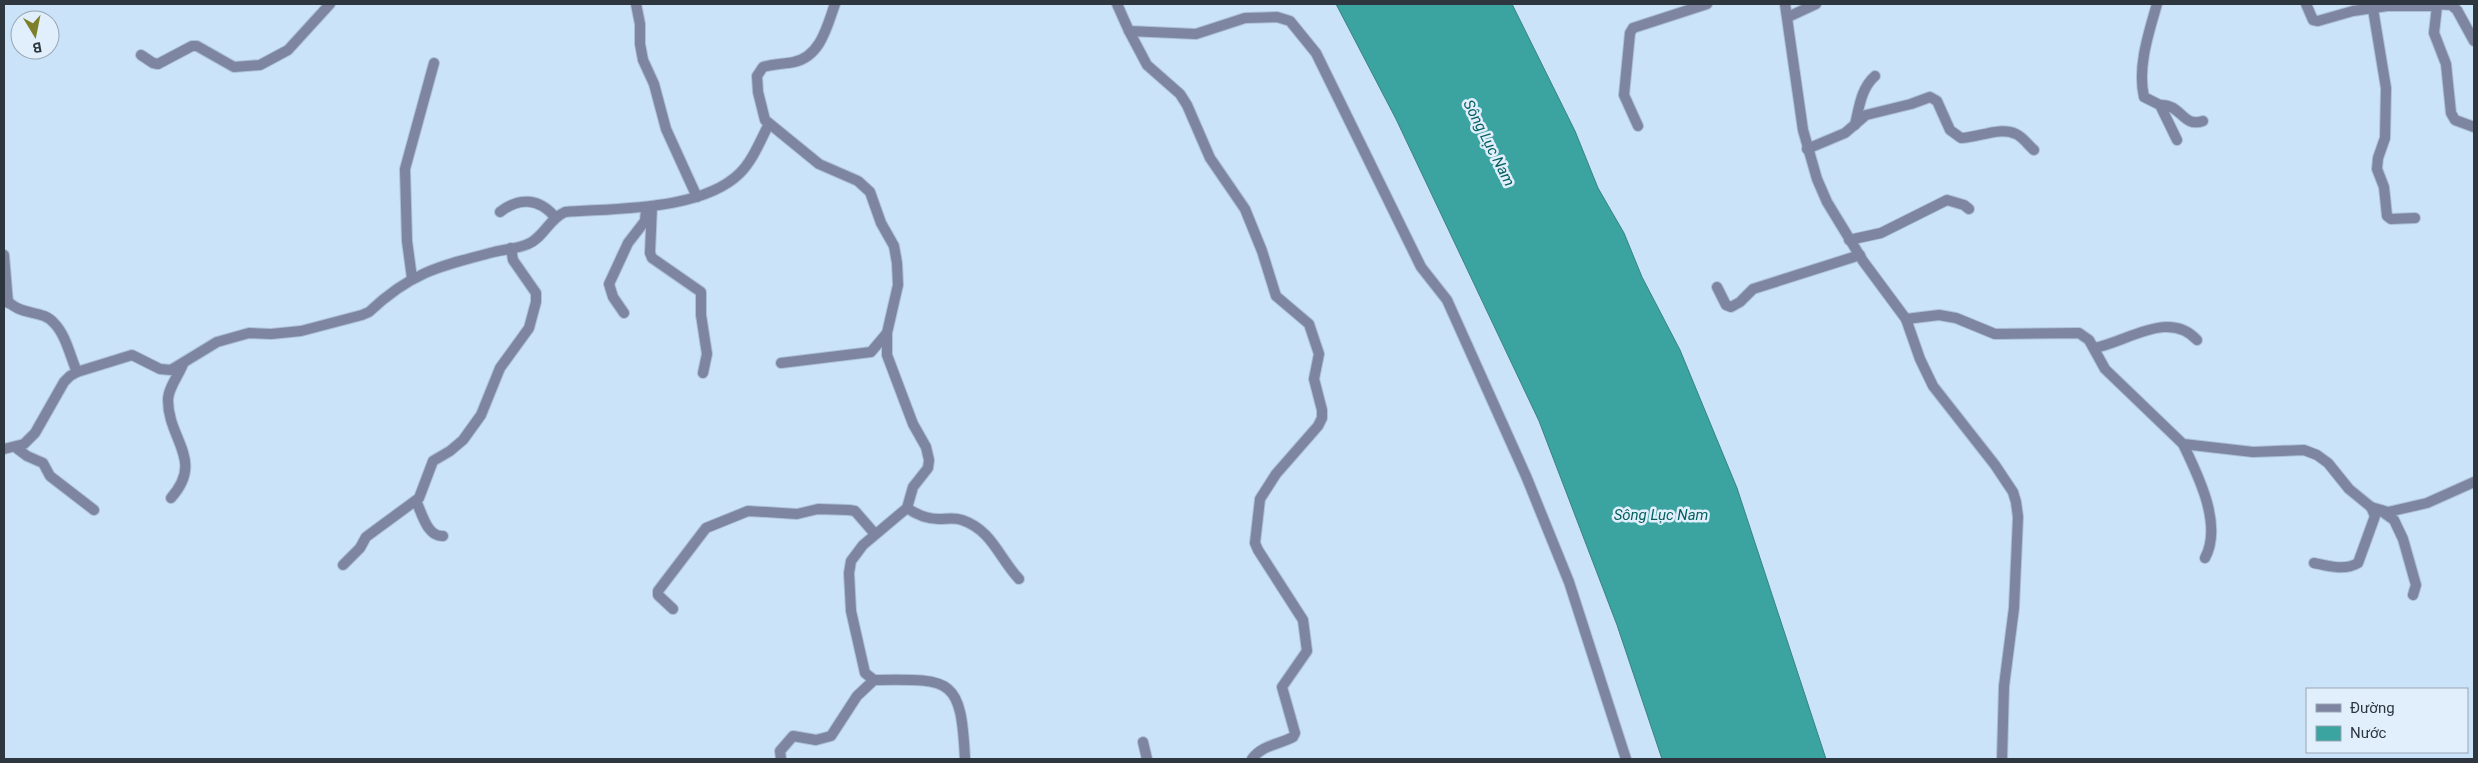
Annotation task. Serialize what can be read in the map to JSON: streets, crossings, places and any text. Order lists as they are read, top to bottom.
{
  "water": ["Sông Lục Nam"],
  "legend": ["Đường", "Nước"],
  "north": "bottom"
}
